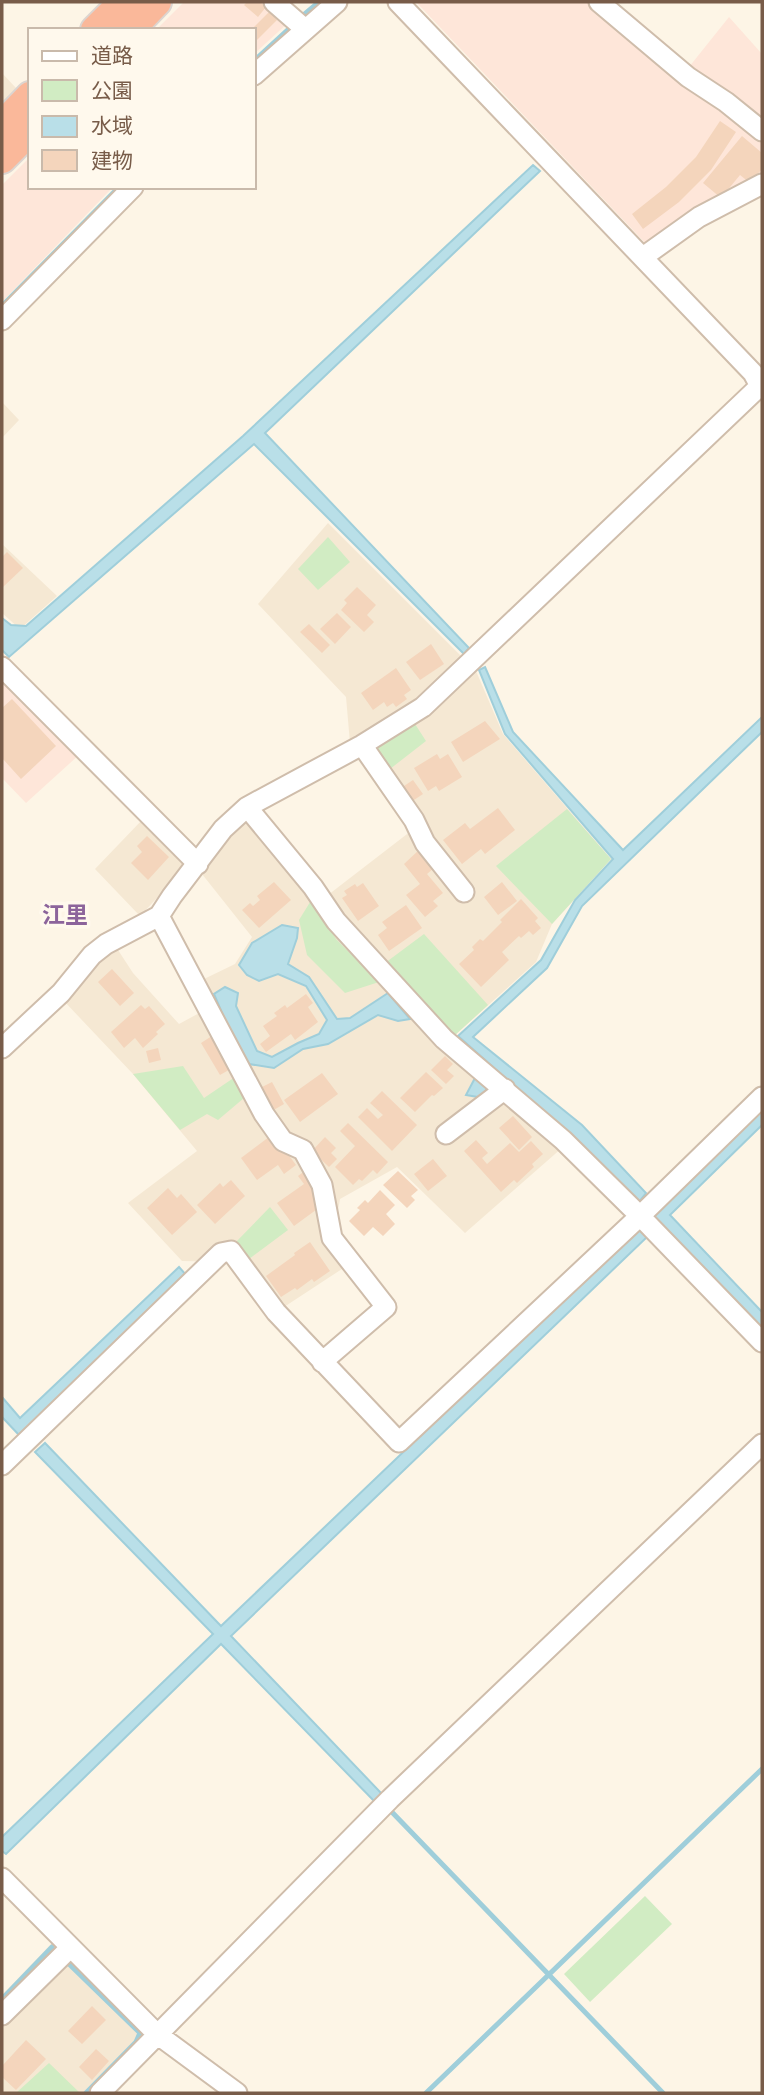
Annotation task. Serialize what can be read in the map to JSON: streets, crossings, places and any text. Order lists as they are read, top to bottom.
{
  "districts": ["江里"],
  "legend": [
    "道路",
    "公園",
    "水域",
    "建物"
  ]
}
